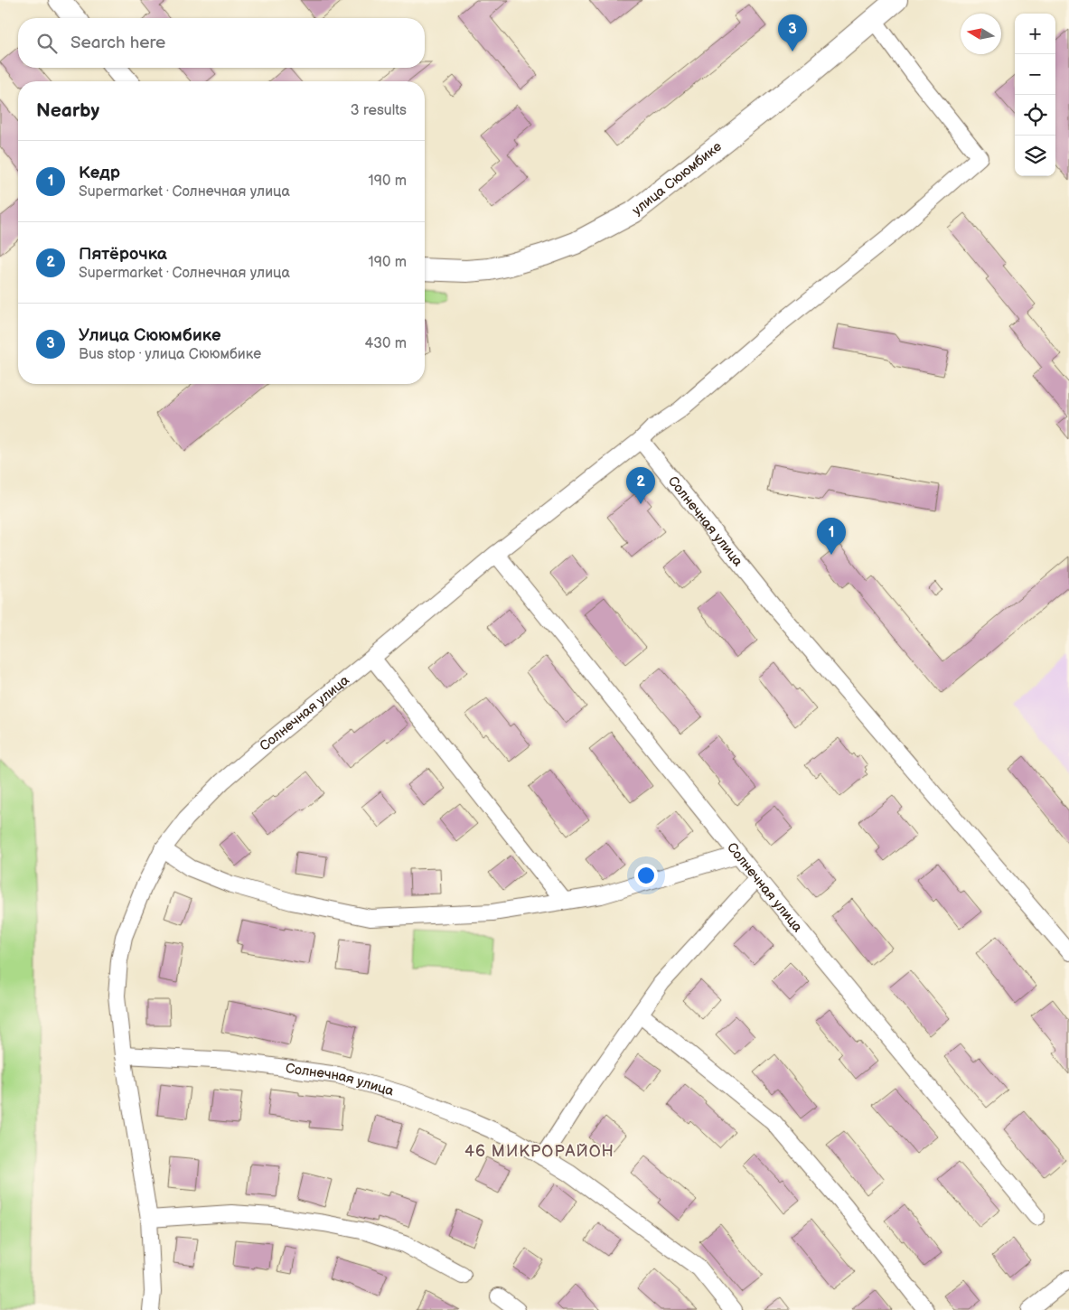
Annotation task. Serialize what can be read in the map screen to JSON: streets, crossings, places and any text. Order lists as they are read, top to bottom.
{
  "streets": {
    "street": ["улица Сююмбике", "Солнечная улица"]
  },
  "crossings": [
    ["улица Сююмбике", "Солнечная улица"]
  ],
  "districts": ["46 МИКРОРАЙОН"],
  "north": "left",
  "page": {
    "map_buttons": ["+", "−"],
    "pins": ["3", "2", "1"],
    "search": "Search here",
    "heading": ["Nearby", "3 results"],
    "list": [
      {
        "mark": "1",
        "name": "Кедр",
        "note": "Supermarket · Солнечная улица",
        "value": "190 m"
      },
      {
        "mark": "2",
        "name": "Пятёрочка",
        "note": "Supermarket · Солнечная улица",
        "value": "190 m"
      },
      {
        "mark": "3",
        "name": "Улица Сююмбике",
        "note": "Bus stop · улица Сююмбике",
        "value": "430 m"
      }
    ]
  }
}
